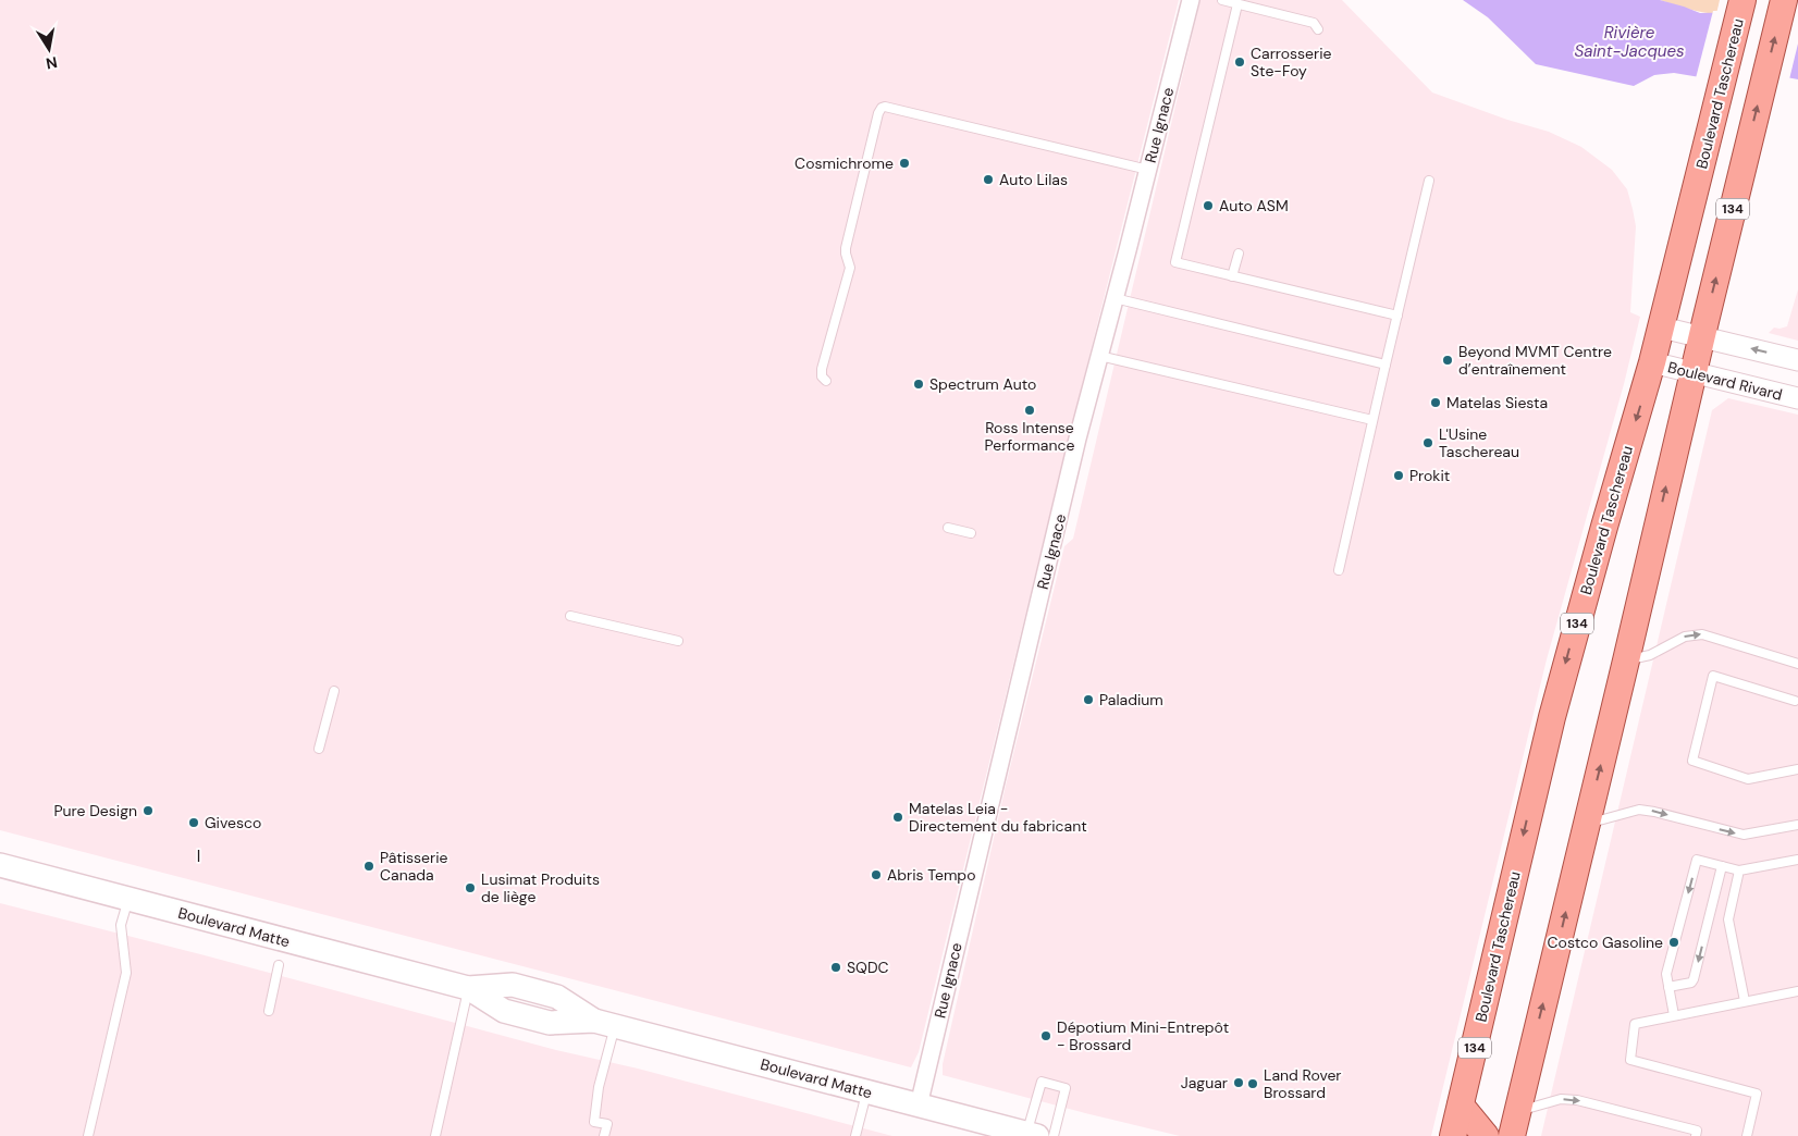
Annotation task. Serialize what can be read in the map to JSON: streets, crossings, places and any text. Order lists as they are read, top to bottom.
{
  "streets": {
    "main road": ["Boulevard Taschereau", "134", "Boulevard Matte"],
    "street": ["Rue Ignace", "Boulevard Rivard"]
  },
  "crossings": [
    ["Boulevard Taschereau", "Boulevard Rivard"],
    ["Rue Ignace", "Boulevard Matte"],
    ["134", "Boulevard Rivard"]
  ],
  "districts": ["I"],
  "water": ["Rivière Saint-Jacques"],
  "places": [
    "Carrosserie Ste-Foy",
    "Cosmichrome",
    "Auto Lilas",
    "Auto ASM",
    "Beyond MVMT Centre d’entraînement",
    "Spectrum Auto",
    "Matelas Siesta",
    "Ross Intense Performance",
    "L'Usine Taschereau",
    "Prokit",
    "Paladium",
    "Pure Design",
    "Matelas Leia - Directement du fabricant",
    "Givesco",
    "Pâtisserie Canada",
    "Abris Tempo",
    "Lusimat Produits de liège",
    "Costco Gasoline",
    "SQDC",
    "Dépotium Mini-Entrepôt - Brossard",
    "Jaguar",
    "Land Rover Brossard"
  ],
  "north": "bottom"
}
